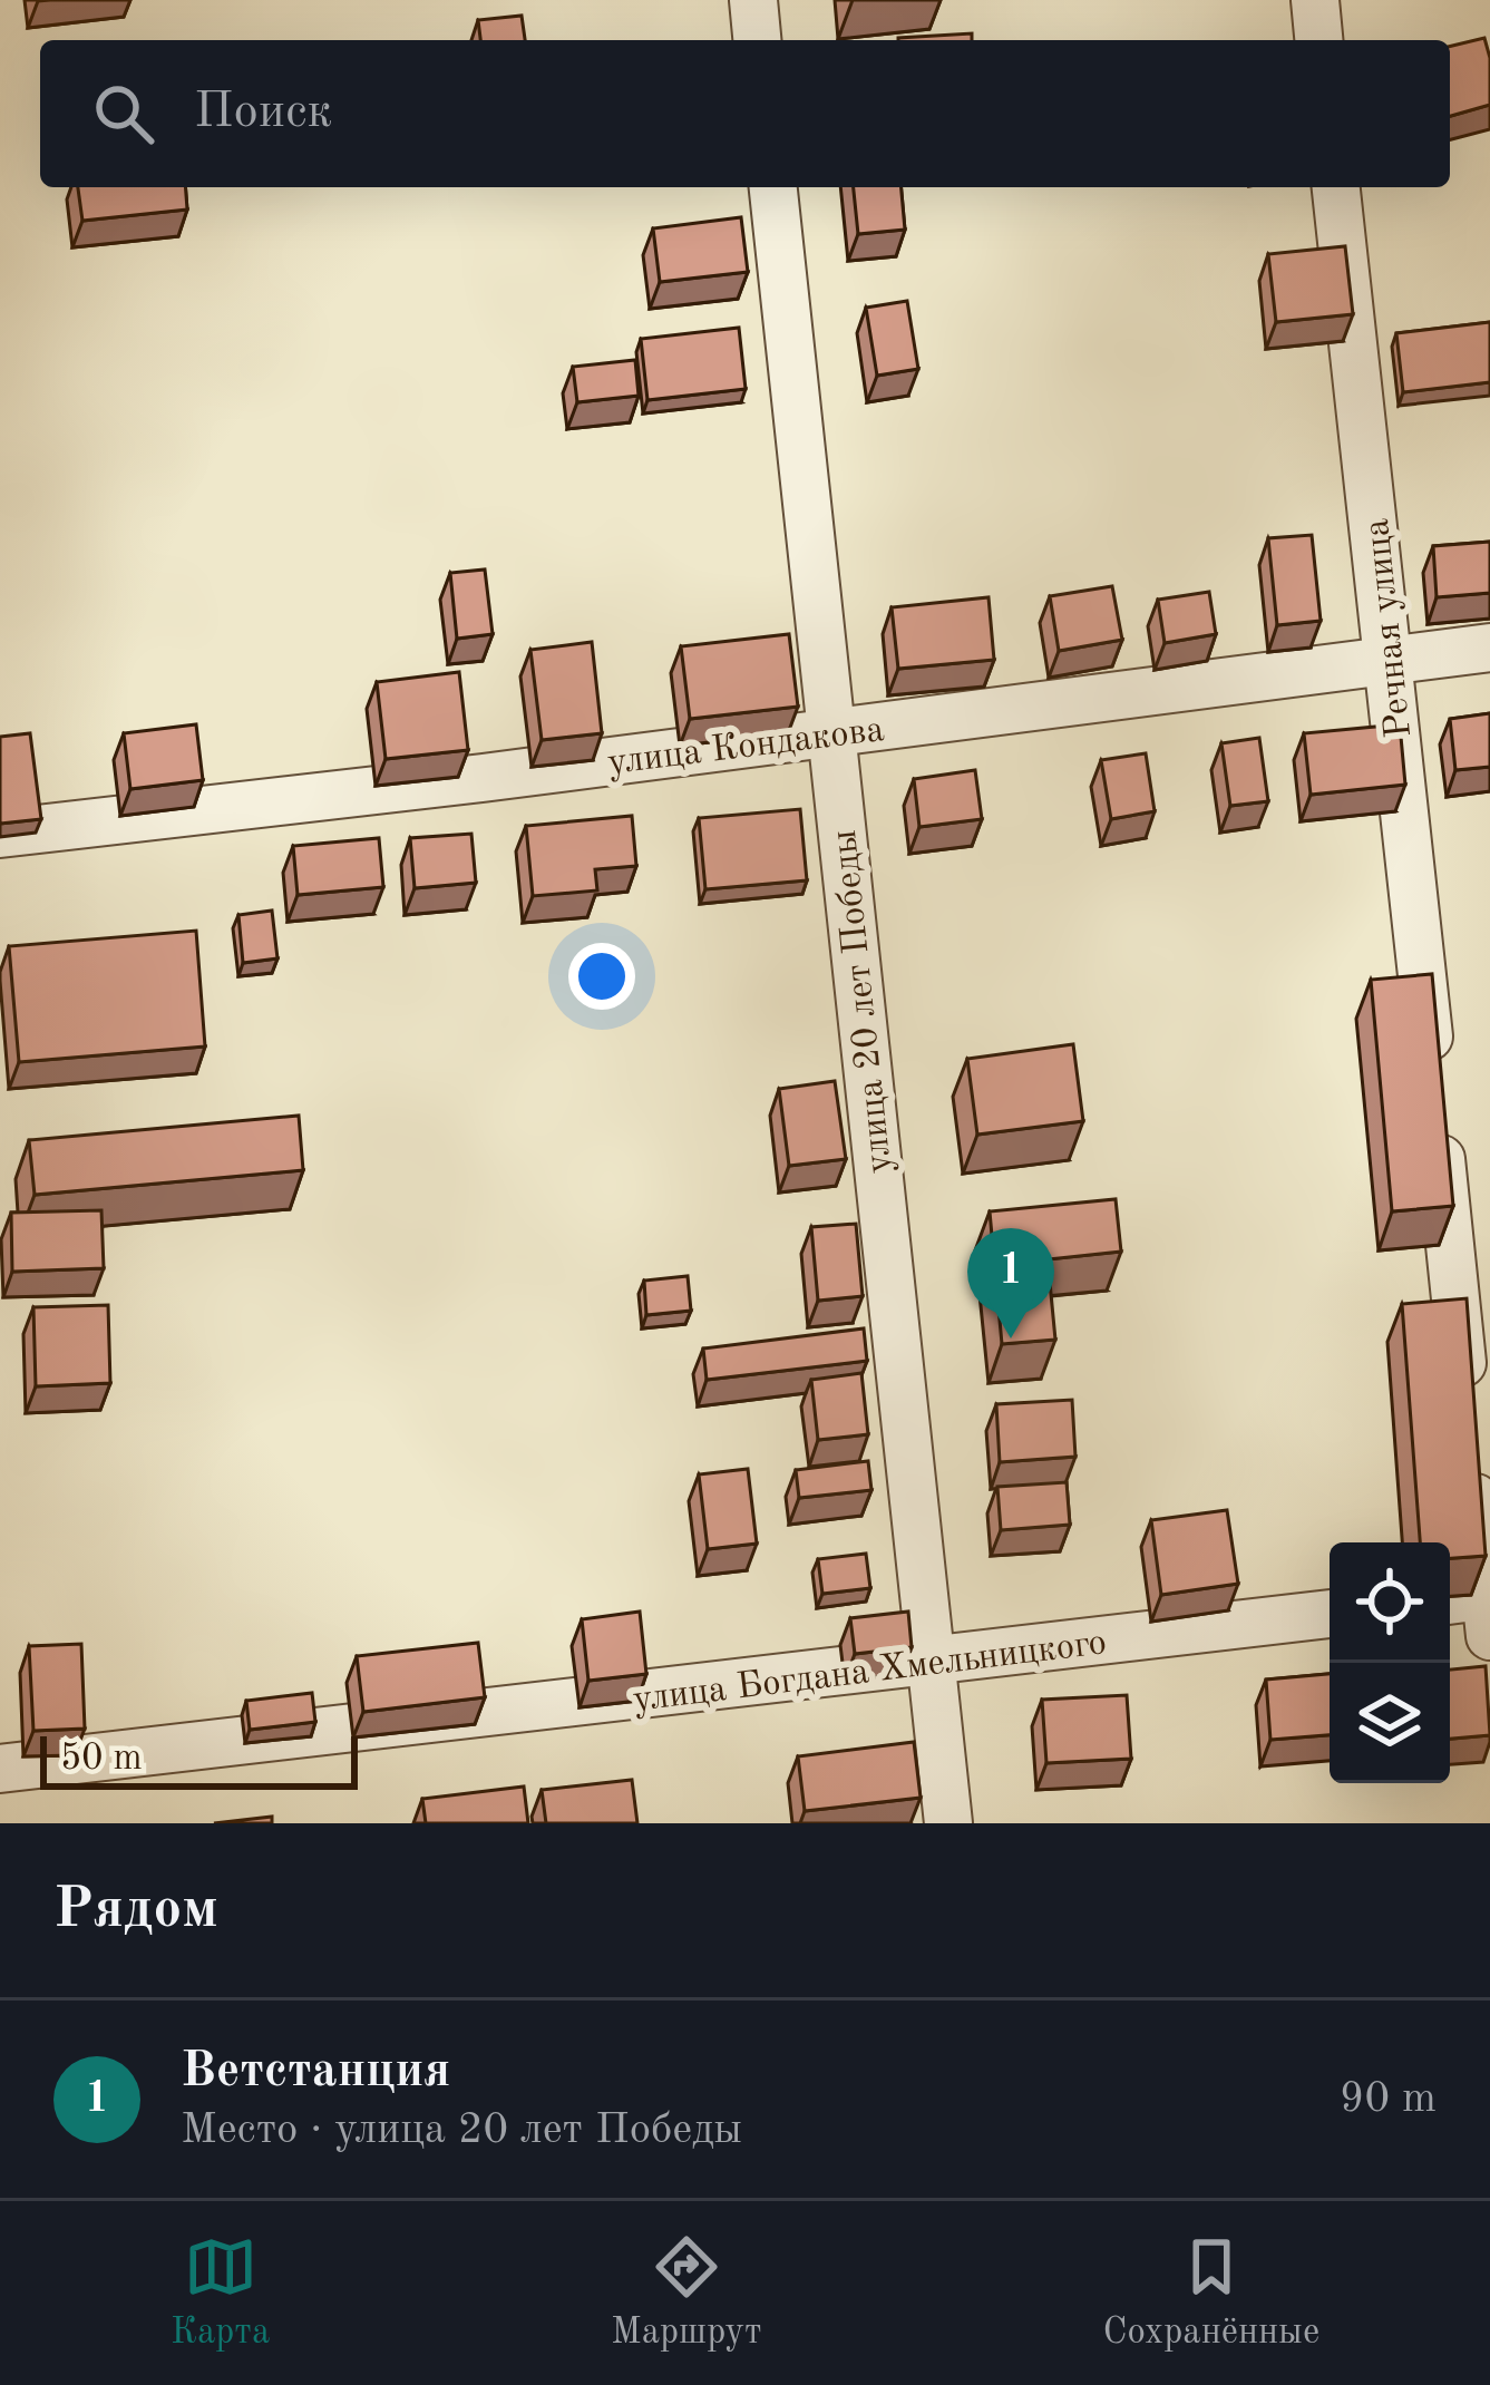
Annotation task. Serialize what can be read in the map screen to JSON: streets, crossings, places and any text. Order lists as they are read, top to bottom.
{
  "streets": {
    "street": [
      "Речная улица",
      "улица Кондакова",
      "улица 20 лет Победы",
      "улица Богдана Хмельницкого"
    ]
  },
  "crossings": [
    ["Речная улица", "улица Кондакова"],
    ["улица Кондакова", "улица 20 лет Победы"],
    ["улица 20 лет Победы", "улица Богдана Хмельницкого"]
  ],
  "scale_bar": "50 m",
  "page": {
    "search": "Поиск",
    "pins": "1",
    "scale": "50 m",
    "heading": "Рядом",
    "list": [
      {
        "mark": "1",
        "name": "Ветстанция",
        "note": "Место · улица 20 лет Победы",
        "value": "90 m"
      }
    ],
    "nav": ["Карта", "Маршрут", "Сохранённые"]
  }
}
